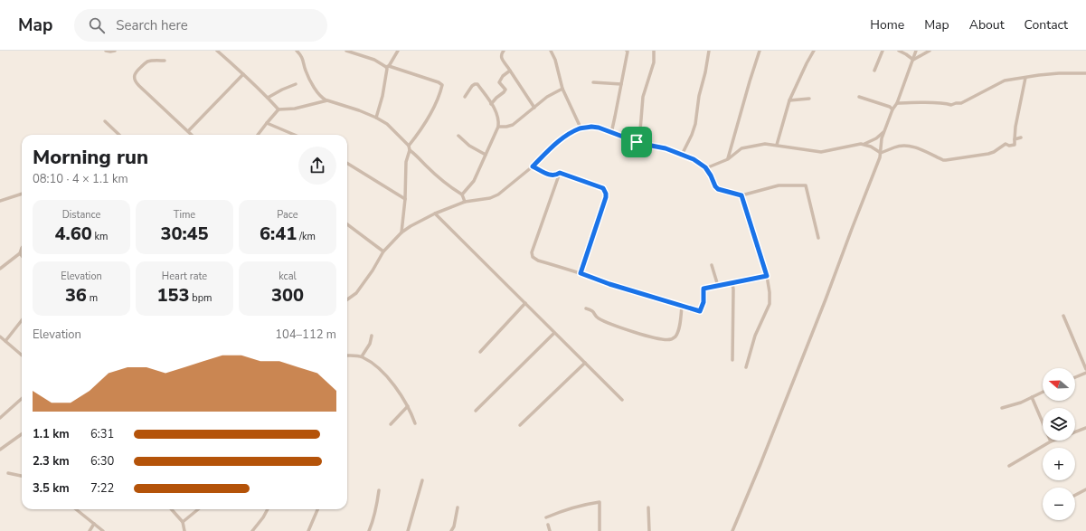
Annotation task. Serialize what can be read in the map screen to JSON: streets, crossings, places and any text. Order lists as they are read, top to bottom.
{
  "north": "left",
  "page": {
    "header": "Map",
    "search": "Search here",
    "nav": [
      "Home",
      "Map",
      "About",
      "Contact"
    ],
    "heading": ["Morning run", "08:10 · 4 × 1.1 km"],
    "stats": [
      ["Distance", "4.60 km"],
      ["Time", "30:45"],
      ["Pace", "6:41 /km"],
      ["Elevation", "36 m"],
      ["Heart rate", "153 bpm"],
      ["kcal", "300"]
    ],
    "chart": ["Elevation", "104–112 m"],
    "map_buttons": ["+", "−"],
    "list": [
      {
        "name": "1.1 km",
        "note": "6:31"
      },
      {
        "name": "2.3 km",
        "note": "6:30"
      },
      {
        "name": "3.5 km",
        "note": "7:22"
      }
    ]
  }
}
